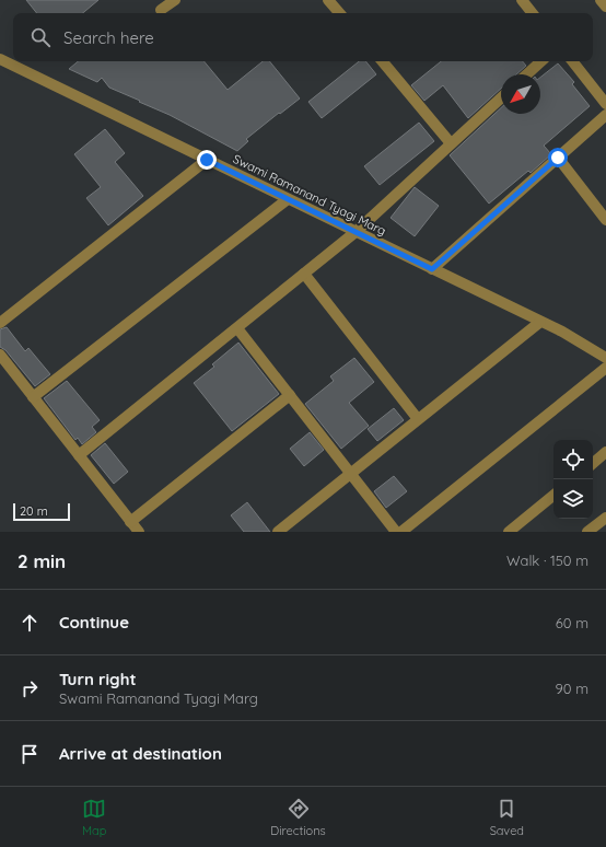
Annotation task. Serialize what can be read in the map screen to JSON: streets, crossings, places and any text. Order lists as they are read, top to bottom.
{
  "streets": {
    "street": ["Swami Ramanand Tyagi Marg"]
  },
  "scale_bar": "20 m",
  "north": "bottom left",
  "page": {
    "search": "Search here",
    "scale": "20 m",
    "heading": ["2 min", "Walk · 150 m"],
    "list": [
      ["Continue", "60 m"],
      ["Turn right", "Swami Ramanand Tyagi Marg", "90 m"],
      "Arrive at destination"
    ],
    "nav": ["Map", "Directions", "Saved"]
  }
}
